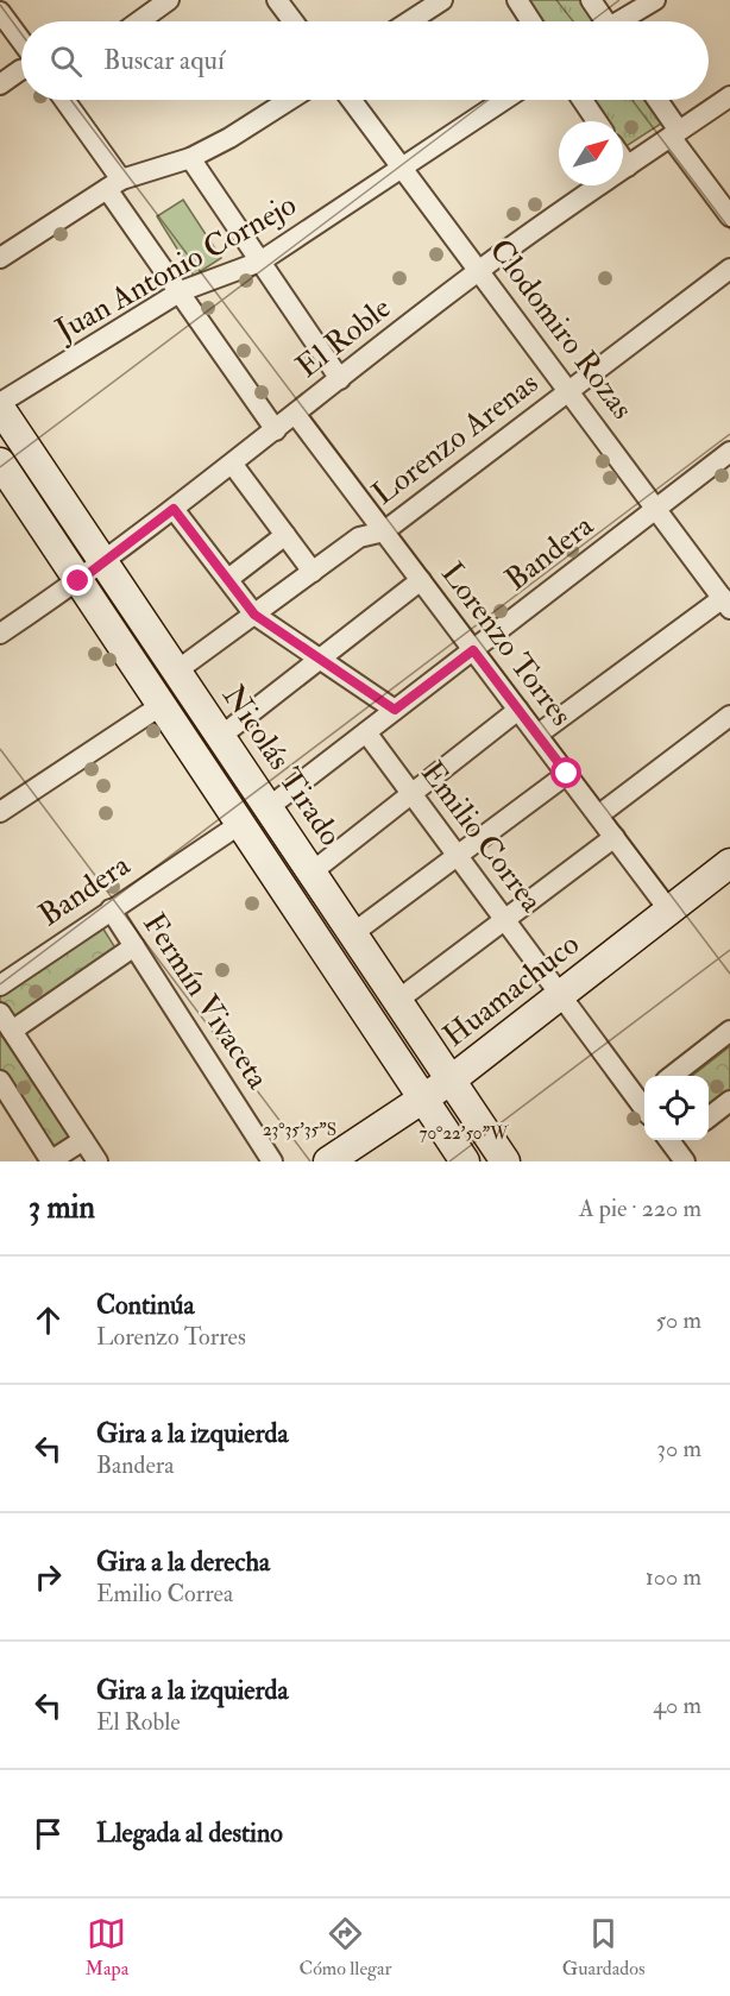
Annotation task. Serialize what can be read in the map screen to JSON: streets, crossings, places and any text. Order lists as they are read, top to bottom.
{
  "streets": {
    "main road": ["Nicolás Tirado", "Huamachuco"],
    "street": [
      "Juan Antonio Cornejo",
      "Clodomiro Rozas",
      "El Roble",
      "Lorenzo Arenas",
      "Bandera",
      "Lorenzo Torres",
      "Emilio Correa",
      "Fermín Vivaceta"
    ]
  },
  "crossings": [
    ["Juan Antonio Cornejo", "Clodomiro Rozas"],
    ["Clodomiro Rozas", "El Roble"],
    ["Clodomiro Rozas", "Lorenzo Arenas"],
    ["Clodomiro Rozas", "Bandera"],
    ["El Roble", "Lorenzo Torres"],
    ["El Roble", "Nicolás Tirado"],
    ["Lorenzo Arenas", "Lorenzo Torres"],
    ["Lorenzo Arenas", "Nicolás Tirado"],
    ["Bandera", "Lorenzo Torres"],
    ["Bandera", "Nicolás Tirado"],
    ["Bandera", "Emilio Correa"],
    ["Bandera", "Fermín Vivaceta"],
    ["Lorenzo Torres", "Huamachuco"],
    ["Nicolás Tirado", "Huamachuco"],
    ["Emilio Correa", "Huamachuco"]
  ],
  "north": "top right",
  "page": {
    "search": "Buscar aquí",
    "heading": ["3 min", "A pie · 220 m"],
    "list": [
      ["Continúa", "Lorenzo Torres", "50 m"],
      ["Gira a la izquierda", "Bandera", "30 m"],
      ["Gira a la derecha", "Emilio Correa", "100 m"],
      ["Gira a la izquierda", "El Roble", "40 m"],
      "Llegada al destino"
    ],
    "nav": ["Mapa", "Cómo llegar", "Guardados"]
  },
  "coordinates": ["23°35'35\"S", "70°22'50\"W"]
}
